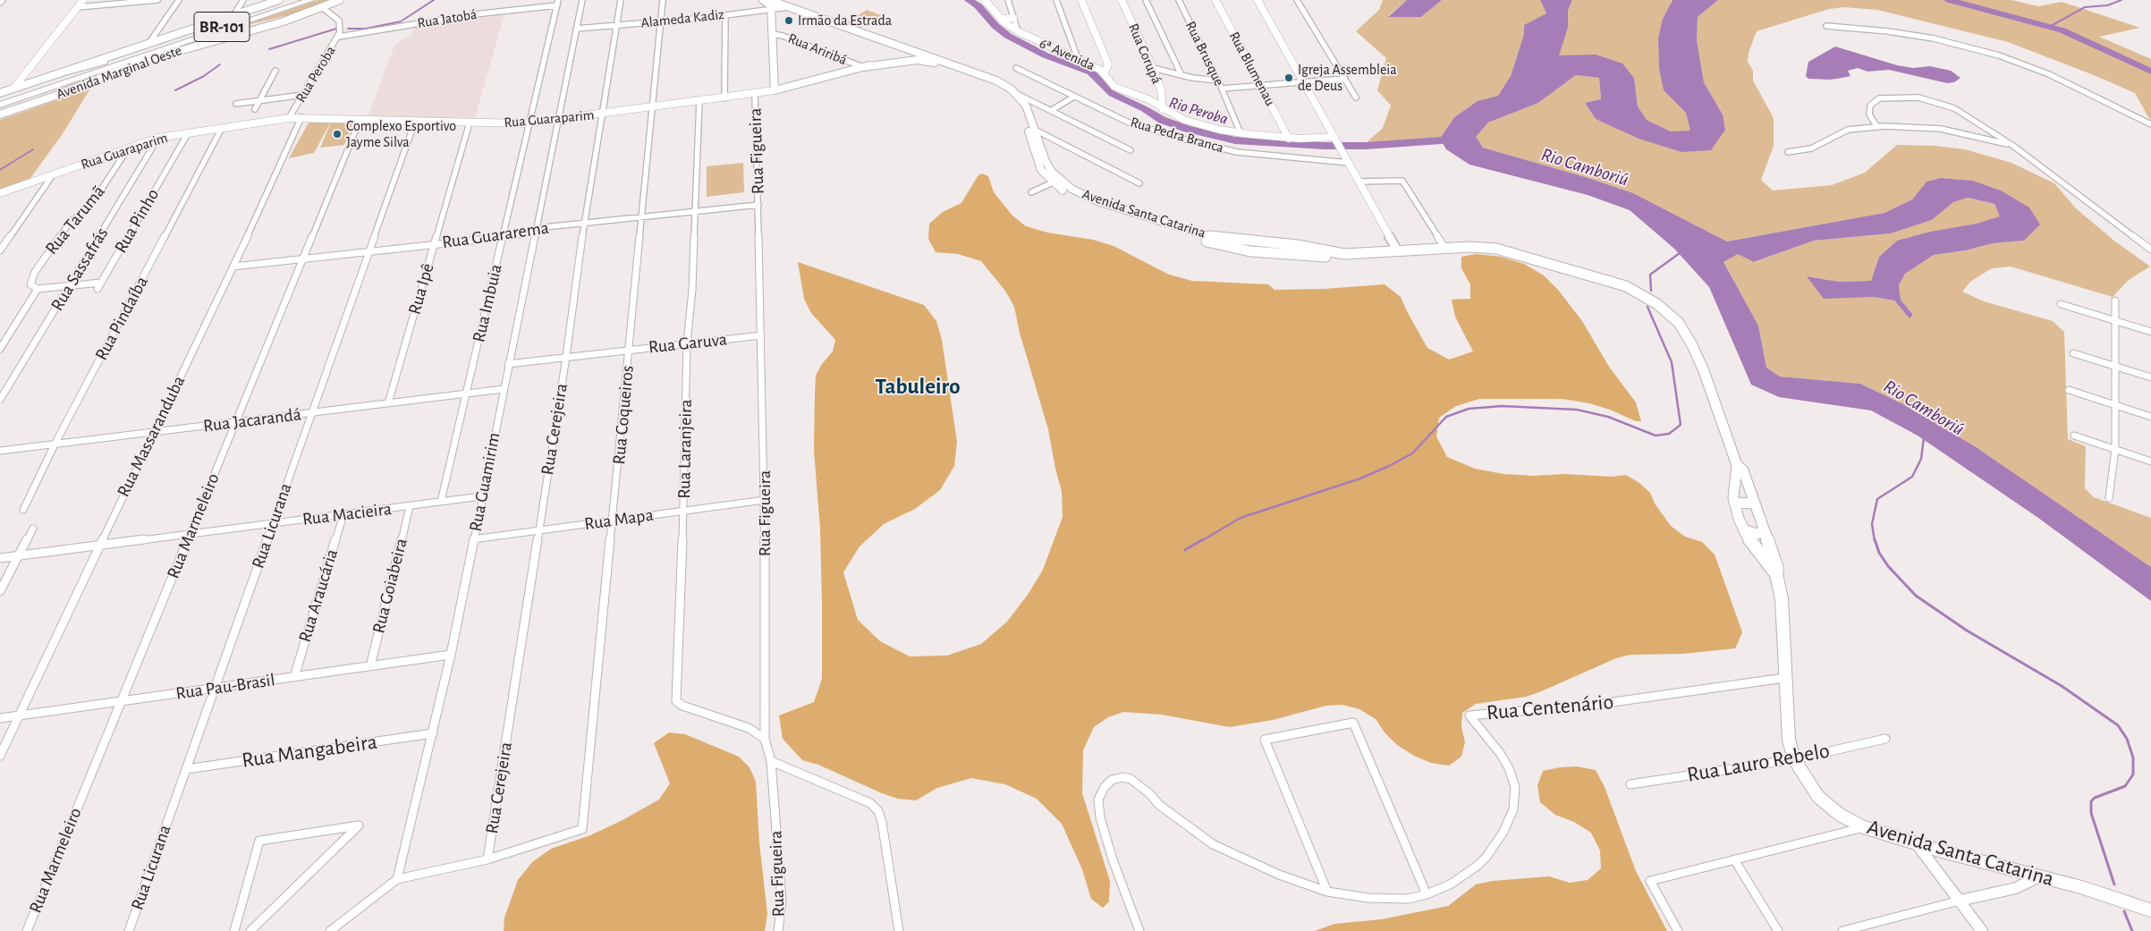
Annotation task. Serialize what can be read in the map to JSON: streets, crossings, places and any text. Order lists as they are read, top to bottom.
{
  "streets": {
    "highway": ["BR-101"],
    "main road": ["Avenida Marginal Oeste", "Rua Guaraparim", "Avenida Santa Catarina"],
    "street": [
      "Rua Jatobá",
      "Alameda Kadiz",
      "Rua Ariribá",
      "Rua Corupá",
      "Rua Brusque",
      "6ª Avenida",
      "Rua Blumenau",
      "Rua Peroba",
      "Rua Pedra Branca",
      "Rua Figueira",
      "Rua Tarumã",
      "Rua Pinho",
      "Rua Guararema",
      "Rua Sassafrás",
      "Rua Ipê",
      "Rua Imbuia",
      "Rua Pindaíba",
      "Rua Garuva",
      "Rua Coqueiros",
      "Rua Jacarandá",
      "Rua Cerejeira",
      "Rua Massaranduba",
      "Rua Laranjeira",
      "Rua Guamirim",
      "Rua Macieira",
      "Rua Mapa",
      "Rua Marmeleiro",
      "Rua Licurana",
      "Rua Goiabeira",
      "Rua Araucária",
      "Rua Pau-Brasil",
      "Rua Centenário",
      "Rua Mangabeira",
      "Rua Lauro Rebelo"
    ]
  },
  "crossings": [
    ["Rua Jatobá", "Rua Peroba"],
    ["Rua Jatobá", "Rua Imbuia"],
    ["Alameda Kadiz", "Avenida Santa Catarina"],
    ["Alameda Kadiz", "Rua Coqueiros"],
    ["Alameda Kadiz", "Rua Cerejeira"],
    ["Alameda Kadiz", "Rua Guamirim"],
    ["Rua Ariribá", "Rua Guaraparim"],
    ["Rua Corupá", "6ª Avenida"],
    ["Rua Brusque", "6ª Avenida"],
    ["6ª Avenida", "Rua Blumenau"],
    ["Avenida Marginal Oeste", "Rua Peroba"],
    ["Rua Peroba", "Rua Guaraparim"],
    ["Rua Guaraparim", "Rua Figueira"],
    ["Rua Guaraparim", "Avenida Santa Catarina"],
    ["Rua Guaraparim", "Rua Tarumã"],
    ["Rua Guaraparim", "Rua Pinho"],
    ["Rua Guaraparim", "Rua Sassafrás"],
    ["Rua Guaraparim", "Rua Ipê"],
    ["Rua Guaraparim", "Rua Imbuia"],
    ["Rua Guaraparim", "Rua Pindaíba"],
    ["Rua Guaraparim", "Rua Coqueiros"],
    ["Rua Guaraparim", "Rua Cerejeira"],
    ["Rua Guaraparim", "Rua Massaranduba"],
    ["Rua Guaraparim", "Rua Laranjeira"],
    ["Rua Guaraparim", "Rua Guamirim"],
    ["Rua Guaraparim", "Rua Marmeleiro"],
    ["Rua Guaraparim", "Rua Licurana"],
    ["Rua Figueira", "Rua Guararema"],
    ["Rua Figueira", "Rua Garuva"],
    ["Rua Figueira", "Rua Laranjeira"],
    ["Rua Figueira", "Rua Mapa"],
    ["Avenida Santa Catarina", "Rua Centenário"],
    ["Avenida Santa Catarina", "Rua Lauro Rebelo"],
    ["Rua Guararema", "Rua Ipê"],
    ["Rua Guararema", "Rua Imbuia"],
    ["Rua Guararema", "Rua Coqueiros"],
    ["Rua Guararema", "Rua Cerejeira"],
    ["Rua Guararema", "Rua Massaranduba"],
    ["Rua Guararema", "Rua Laranjeira"],
    ["Rua Guararema", "Rua Guamirim"],
    ["Rua Guararema", "Rua Marmeleiro"],
    ["Rua Guararema", "Rua Licurana"],
    ["Rua Ipê", "Rua Jacarandá"],
    ["Rua Imbuia", "Rua Jacarandá"],
    ["Rua Imbuia", "Rua Macieira"],
    ["Rua Pindaíba", "Rua Jacarandá"],
    ["Rua Garuva", "Rua Coqueiros"],
    ["Rua Garuva", "Rua Cerejeira"],
    ["Rua Garuva", "Rua Laranjeira"],
    ["Rua Garuva", "Rua Guamirim"],
    ["Rua Coqueiros", "Rua Cerejeira"],
    ["Rua Coqueiros", "Rua Mapa"],
    ["Rua Jacarandá", "Rua Massaranduba"],
    ["Rua Jacarandá", "Rua Guamirim"],
    ["Rua Jacarandá", "Rua Marmeleiro"],
    ["Rua Jacarandá", "Rua Licurana"],
    ["Rua Cerejeira", "Rua Mapa"],
    ["Rua Massaranduba", "Rua Macieira"],
    ["Rua Massaranduba", "Rua Pau-Brasil"],
    ["Rua Laranjeira", "Rua Mapa"],
    ["Rua Guamirim", "Rua Macieira"],
    ["Rua Guamirim", "Rua Mapa"],
    ["Rua Guamirim", "Rua Pau-Brasil"],
    ["Rua Guamirim", "Rua Mangabeira"],
    ["Rua Macieira", "Rua Marmeleiro"],
    ["Rua Macieira", "Rua Licurana"],
    ["Rua Macieira", "Rua Goiabeira"],
    ["Rua Macieira", "Rua Araucária"],
    ["Rua Marmeleiro", "Rua Pau-Brasil"],
    ["Rua Licurana", "Rua Pau-Brasil"],
    ["Rua Licurana", "Rua Mangabeira"],
    ["Rua Goiabeira", "Rua Pau-Brasil"],
    ["Rua Araucária", "Rua Pau-Brasil"]
  ],
  "districts": ["Tabuleiro"],
  "water": ["Rio Peroba", "Rio Camboriú"],
  "places": ["Irmão da Estrada", "Igreja Assembleia de Deus", "Complexo Esportivo Jayme Silva"]
}
